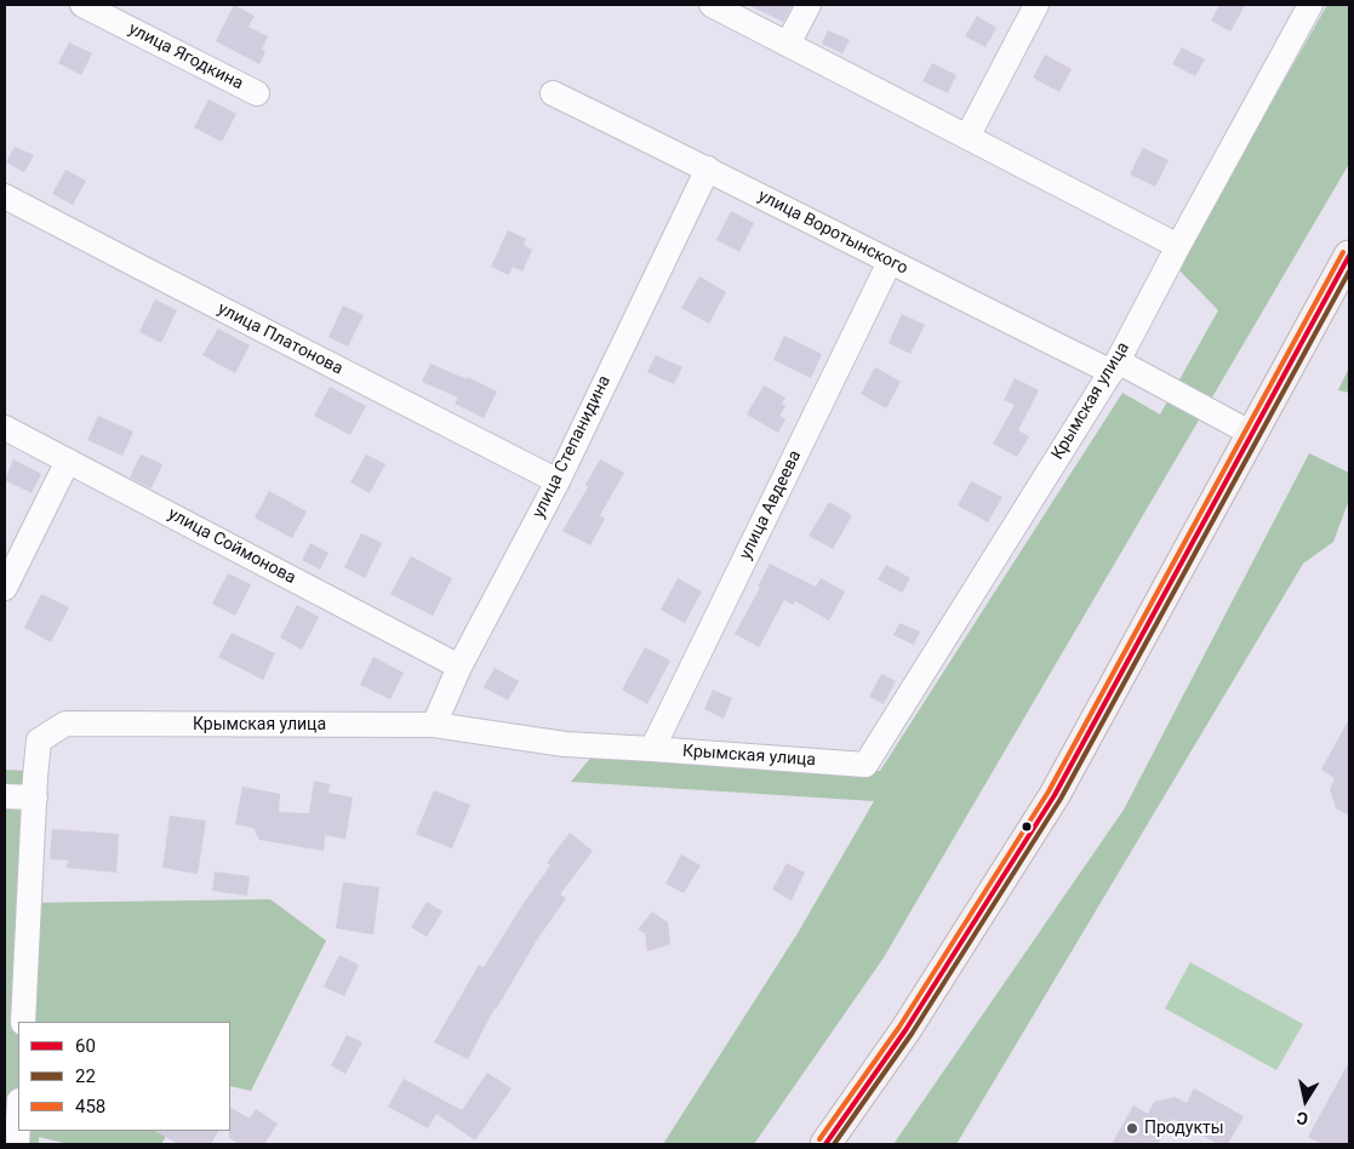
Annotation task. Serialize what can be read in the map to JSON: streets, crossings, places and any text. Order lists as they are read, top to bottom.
{
  "streets": {
    "street": [
      "улица Ягодкина",
      "улица Воротынского",
      "улица Платонова",
      "Крымская улица",
      "улица Степанидина",
      "улица Авдеева",
      "улица Соймонова"
    ]
  },
  "crossings": [
    ["улица Воротынского", "Крымская улица"],
    ["улица Воротынского", "улица Степанидина"],
    ["улица Воротынского", "улица Авдеева"],
    ["улица Платонова", "улица Степанидина"],
    ["Крымская улица", "улица Степанидина"],
    ["Крымская улица", "улица Авдеева"],
    ["улица Степанидина", "улица Соймонова"]
  ],
  "places": ["Продукты"],
  "lines": ["transit line 458", "transit line 60", "transit line 22"],
  "legend": ["60", "22", "458"],
  "north": "bottom"
}
